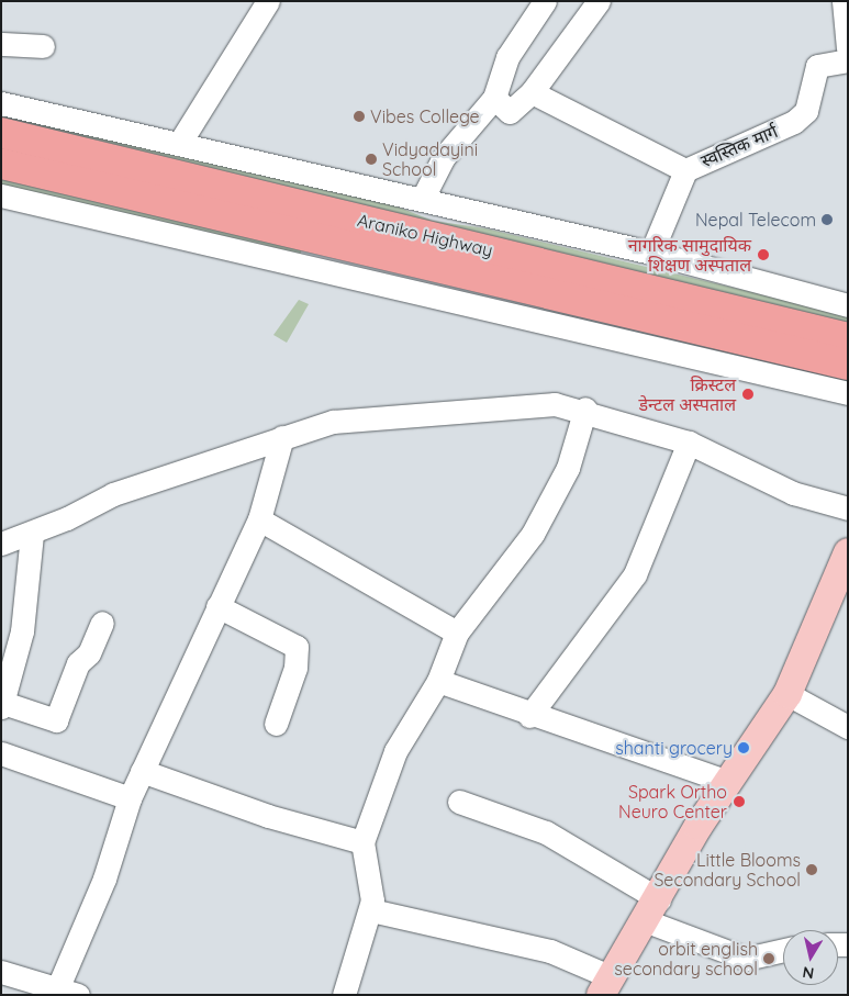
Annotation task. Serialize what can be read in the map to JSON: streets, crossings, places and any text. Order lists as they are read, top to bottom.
{
  "streets": {
    "highway": ["Araniko Highway"],
    "street": ["स्वस्तिक मार्ग"]
  },
  "places": [
    "Vibes College",
    "Vidyadayini School",
    "Nepal Telecom",
    "नागरिक सामुदायिक शिक्षण अस्पताल",
    "क्रिस्टल डेन्टल अस्पताल",
    "shanti grocery",
    "Spark Ortho Neuro Center",
    "Little Blooms Secondary School",
    "orbit english secondary school"
  ],
  "north": "bottom"
}
